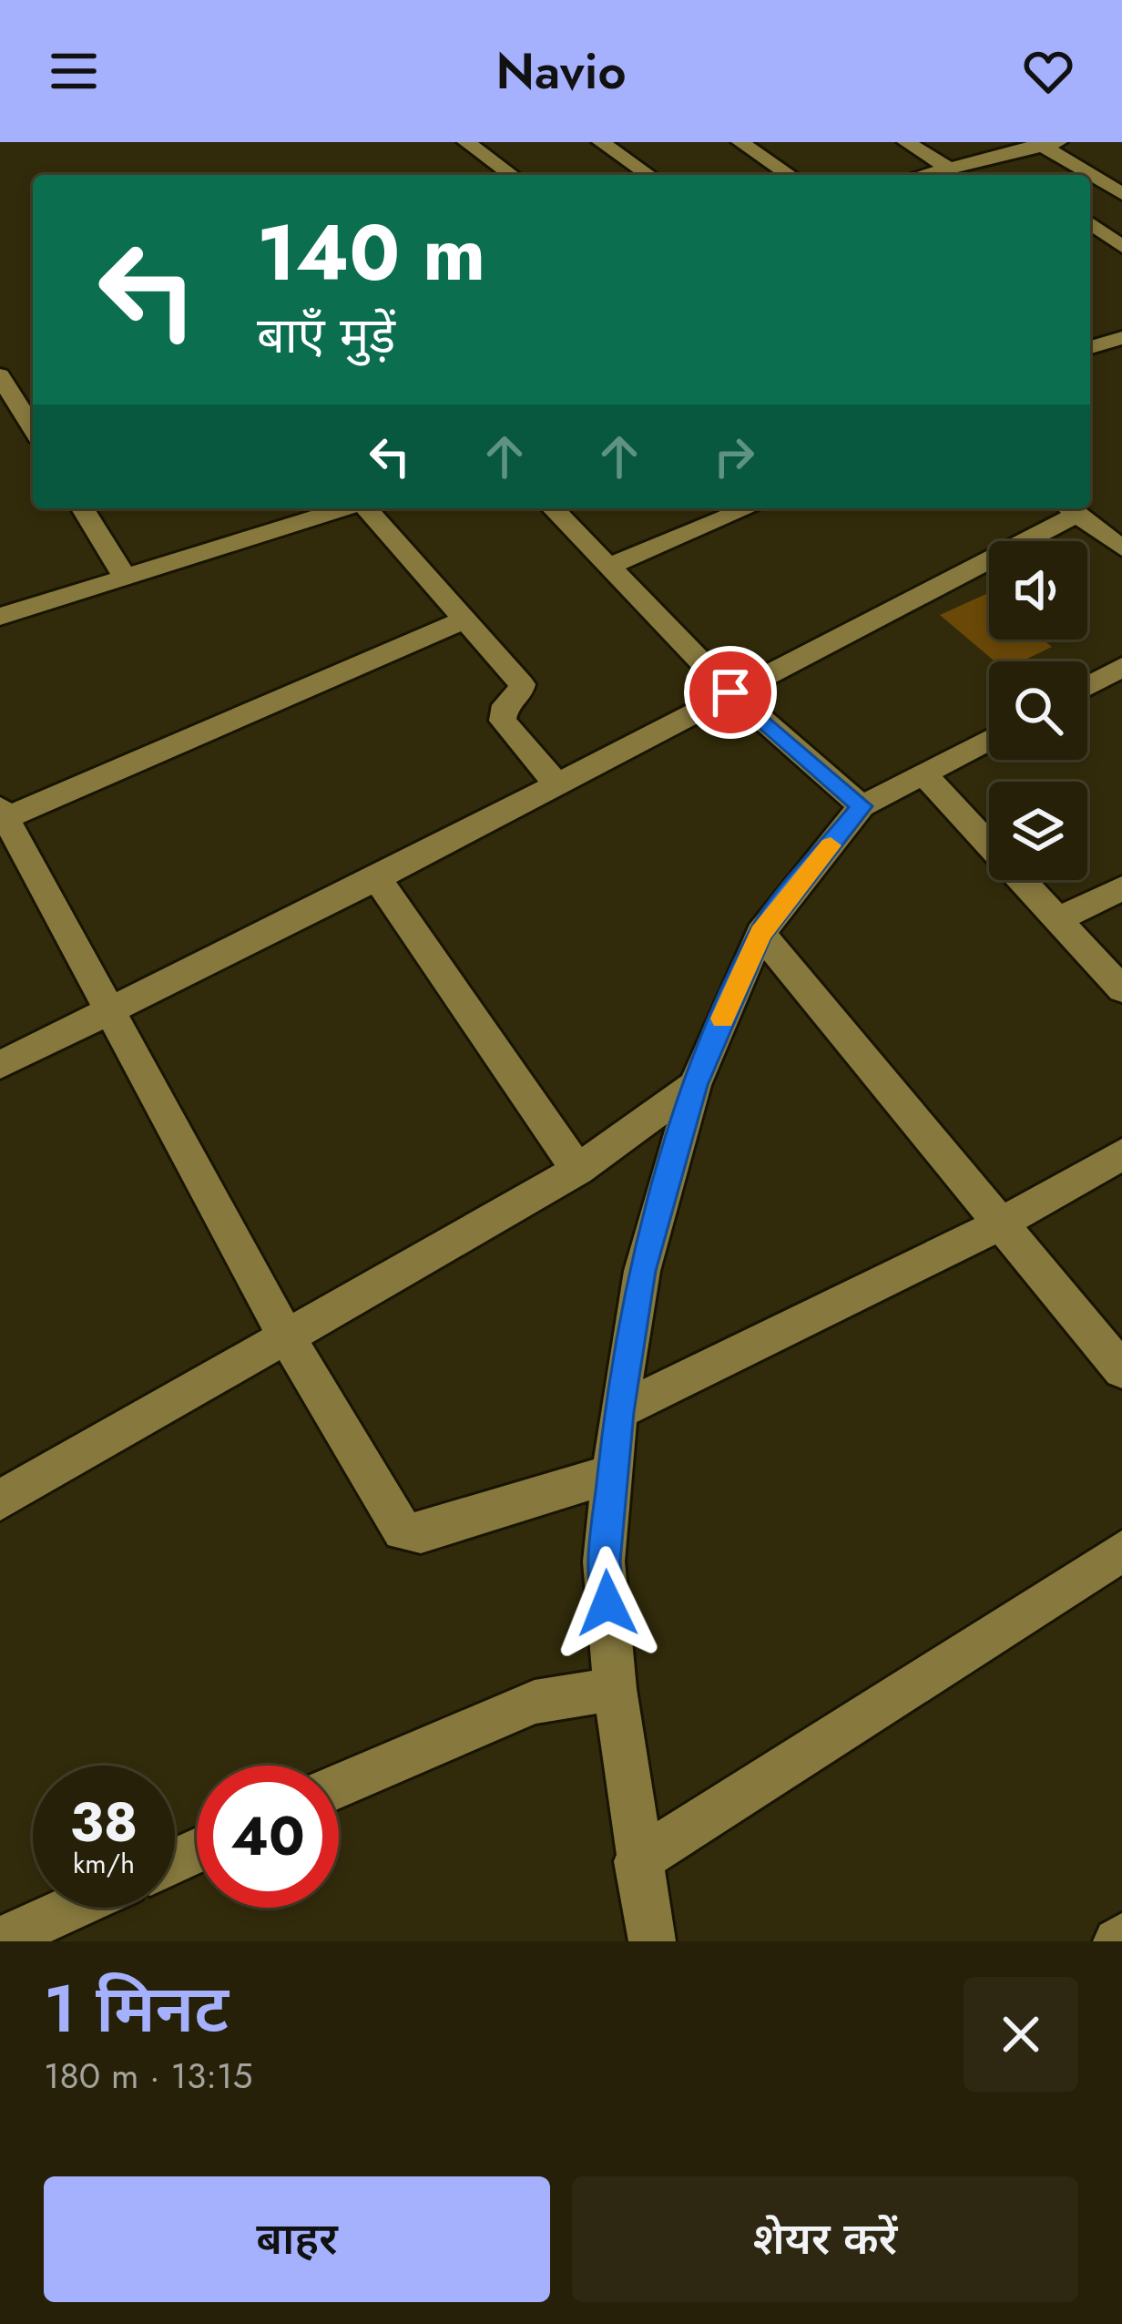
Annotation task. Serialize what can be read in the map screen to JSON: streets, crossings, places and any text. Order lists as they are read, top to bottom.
{
  "page": {
    "header": "Navio",
    "turn": ["140 m", "बाएँ मुड़ें"],
    "speed": "38 km/h",
    "limit": "40",
    "heading": ["1 मिनट", "180 m · 13:15"],
    "buttons": ["बाहर", "शेयर करें"]
  }
}
